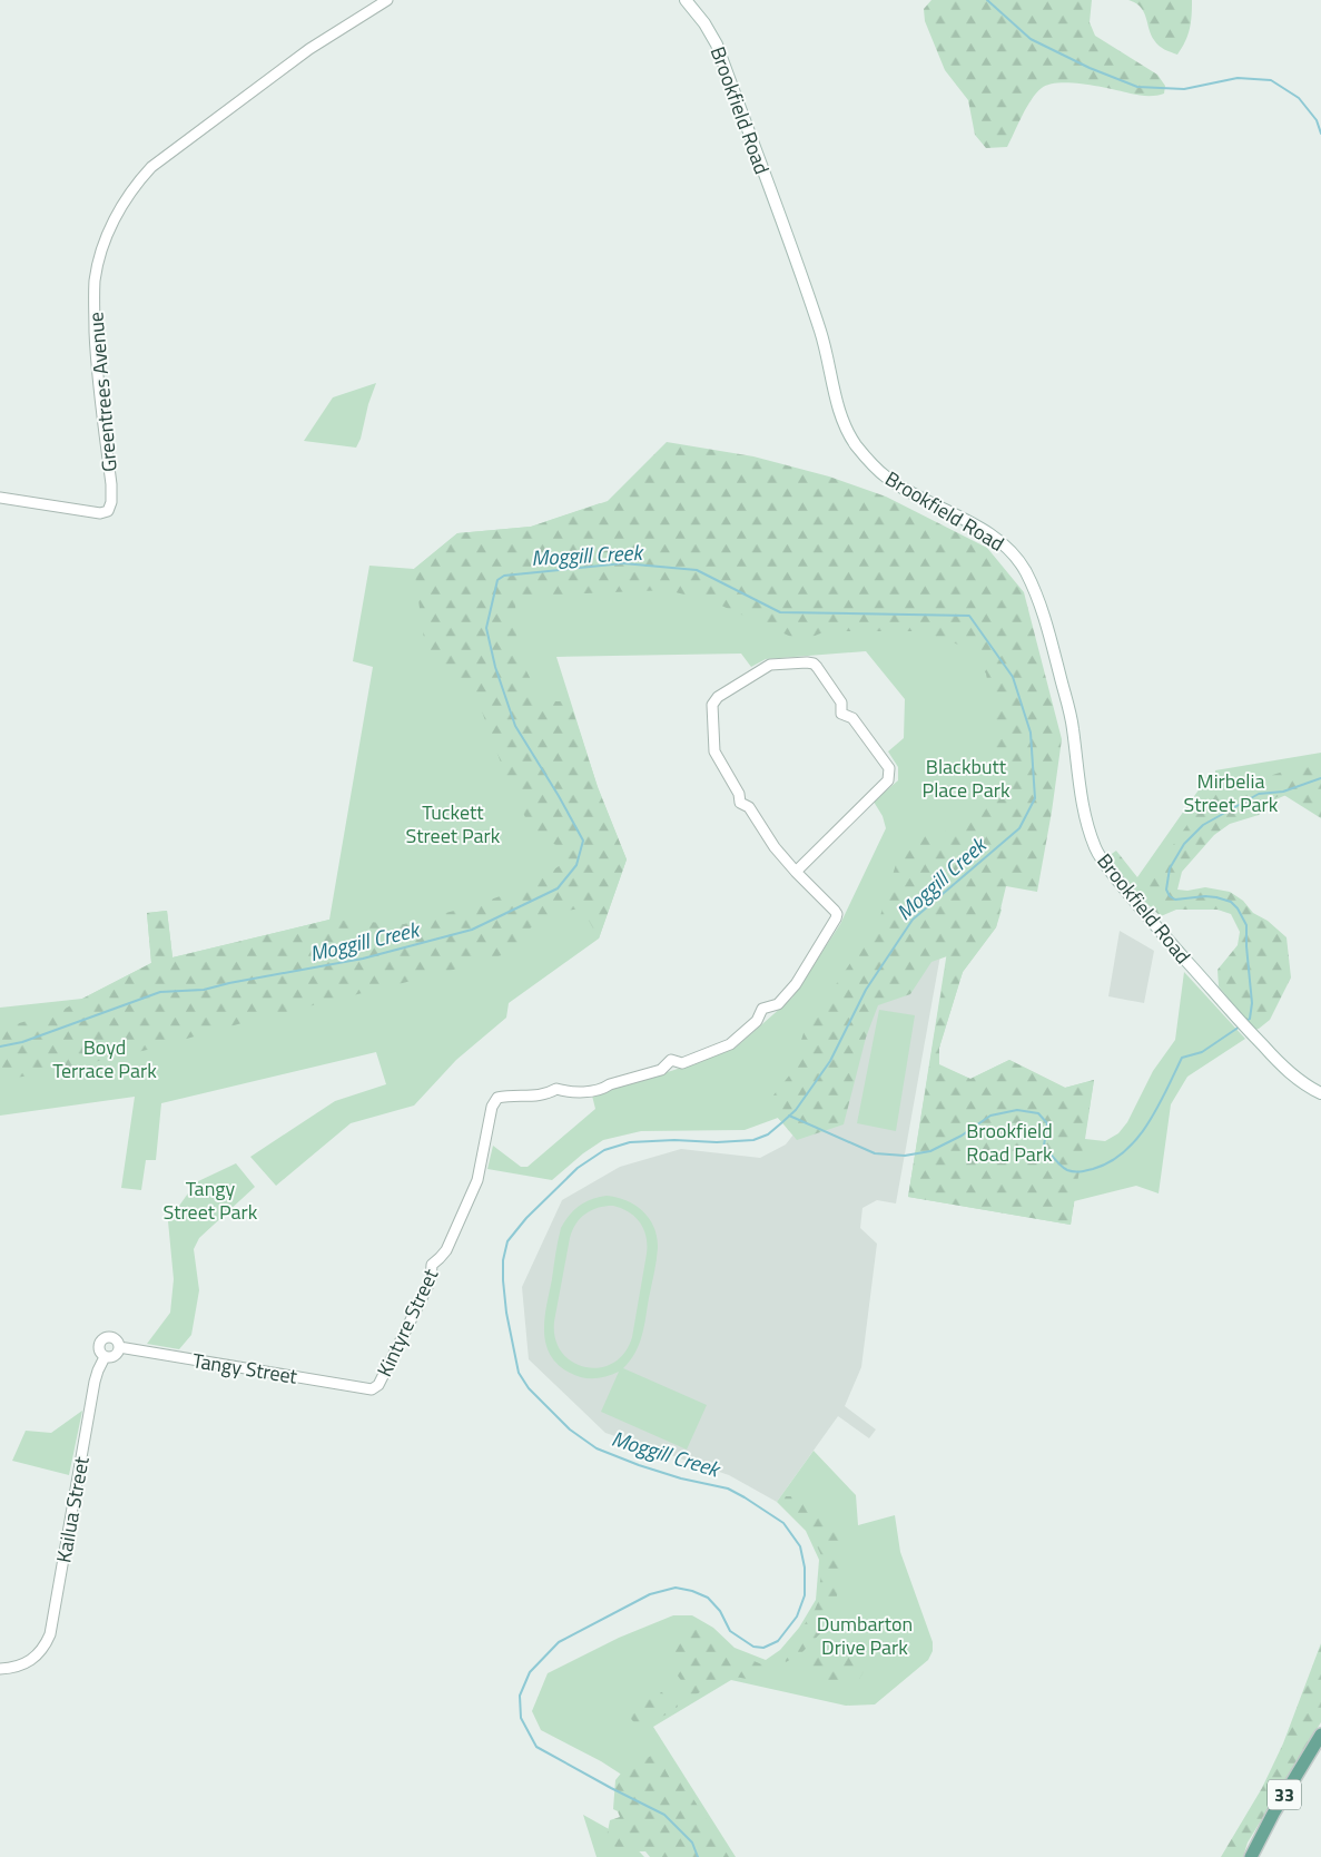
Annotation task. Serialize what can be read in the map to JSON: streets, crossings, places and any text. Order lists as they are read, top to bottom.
{
  "streets": {
    "main road": ["Brookfield Road", "33"],
    "street": [
      "Greentrees Avenue",
      "Kintyre Street",
      "Tangy Street",
      "Kailua Street"
    ]
  },
  "crossings": [
    ["Kintyre Street", "Tangy Street"],
    ["Tangy Street", "Kailua Street"]
  ],
  "water": ["Moggill Creek"],
  "parks": [
    "Blackbutt Place Park",
    "Mirbelia Street Park",
    "Tuckett Street Park",
    "Boyd Terrace Park",
    "Brookfield Road Park",
    "Tangy Street Park",
    "Dumbarton Drive Park"
  ]
}
